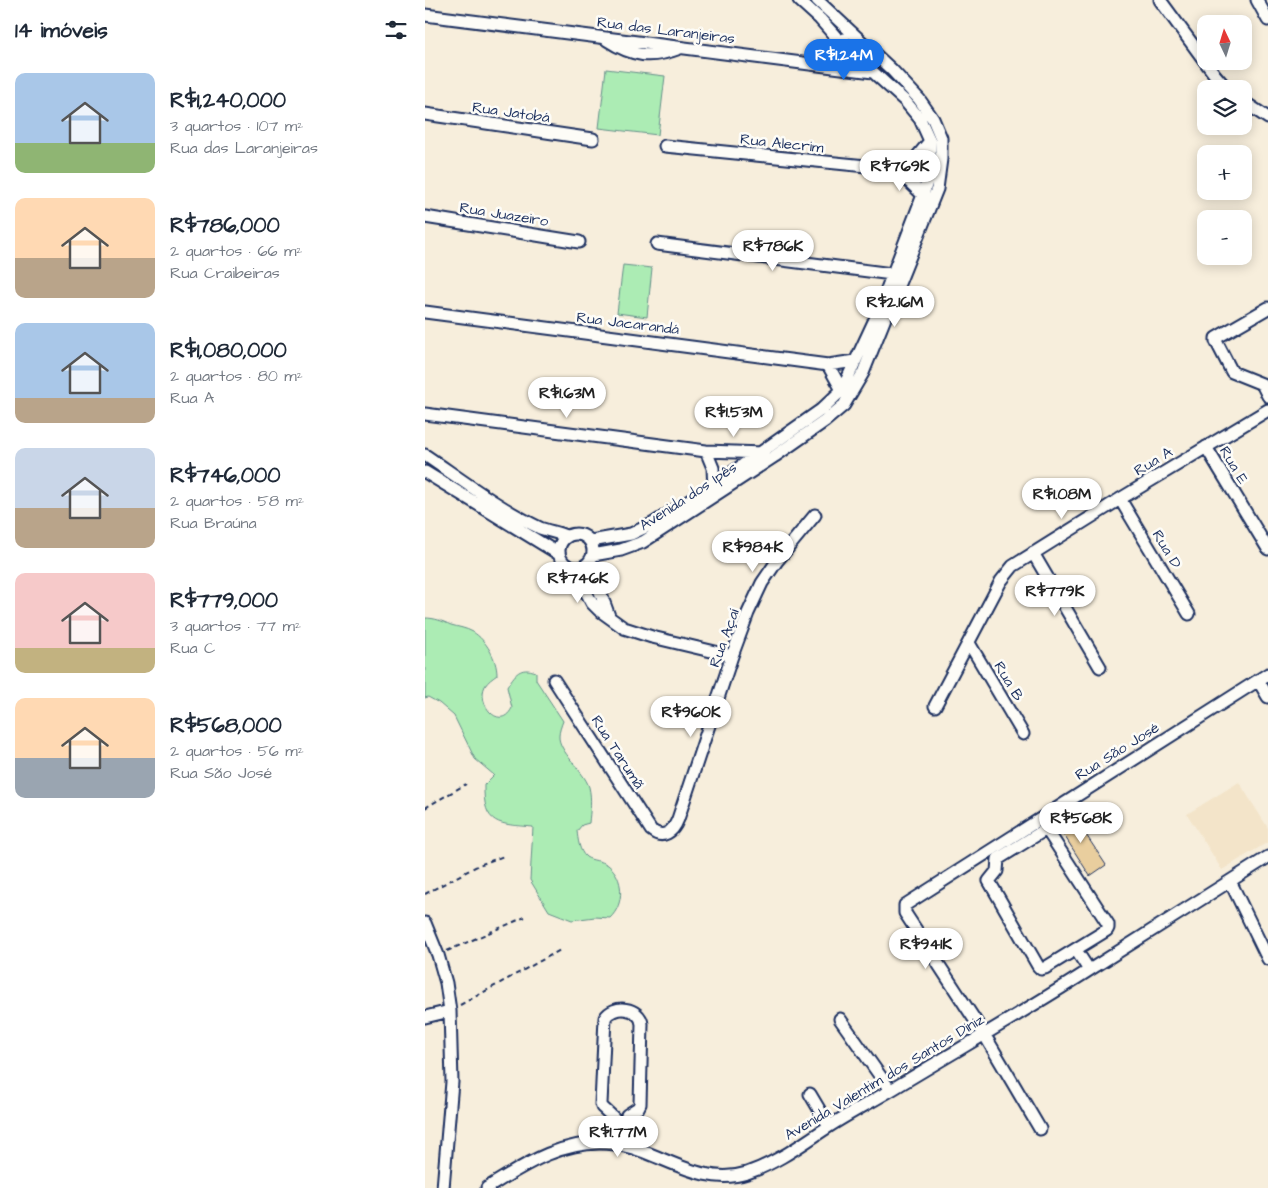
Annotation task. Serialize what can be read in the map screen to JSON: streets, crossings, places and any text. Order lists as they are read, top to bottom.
{
  "streets": {
    "street": [
      "Rua das Laranjeiras",
      "Rua Jatobá",
      "Rua Alecrim",
      "Rua Juazeiro",
      "Rua Jacarandá",
      "Rua A",
      "Rua E",
      "Avenida dos Ipês",
      "Rua D",
      "Rua Açaí",
      "Rua B",
      "Rua São José",
      "Rua Tarumã",
      "Avenida Valentim dos Santos Diniz"
    ]
  },
  "crossings": [
    ["Rua das Laranjeiras", "Avenida dos Ipês"],
    ["Rua Jacarandá", "Avenida dos Ipês"],
    ["Rua A", "Rua E"],
    ["Rua A", "Rua D"],
    ["Rua A", "Rua B"],
    ["Rua Açaí", "Rua Tarumã"],
    ["Rua São José", "Avenida Valentim dos Santos Diniz"]
  ],
  "north": "top",
  "page": {
    "heading": "14 imóveis",
    "map_buttons": ["+", "−"],
    "price": [
      "R$1.24M",
      "R$769K",
      "R$786K",
      "R$2.16M",
      "R$1.63M",
      "R$1.53M",
      "R$1.08M",
      "R$984K",
      "R$746K",
      "R$779K",
      "R$960K",
      "R$568K",
      "R$941K",
      "R$1.77M"
    ],
    "list": [
      {
        "name": "R$1,240,000",
        "note": "3 quartos · 107 m² · Rua das Laranjeiras"
      },
      {
        "name": "R$786,000",
        "note": "2 quartos · 66 m² · Rua Craibeiras"
      },
      {
        "name": "R$1,080,000",
        "note": "2 quartos · 80 m² · Rua A"
      },
      {
        "name": "R$746,000",
        "note": "2 quartos · 58 m² · Rua Braúna"
      },
      {
        "name": "R$779,000",
        "note": "3 quartos · 77 m² · Rua C"
      },
      {
        "name": "R$568,000",
        "note": "2 quartos · 56 m² · Rua São José"
      }
    ]
  }
}
